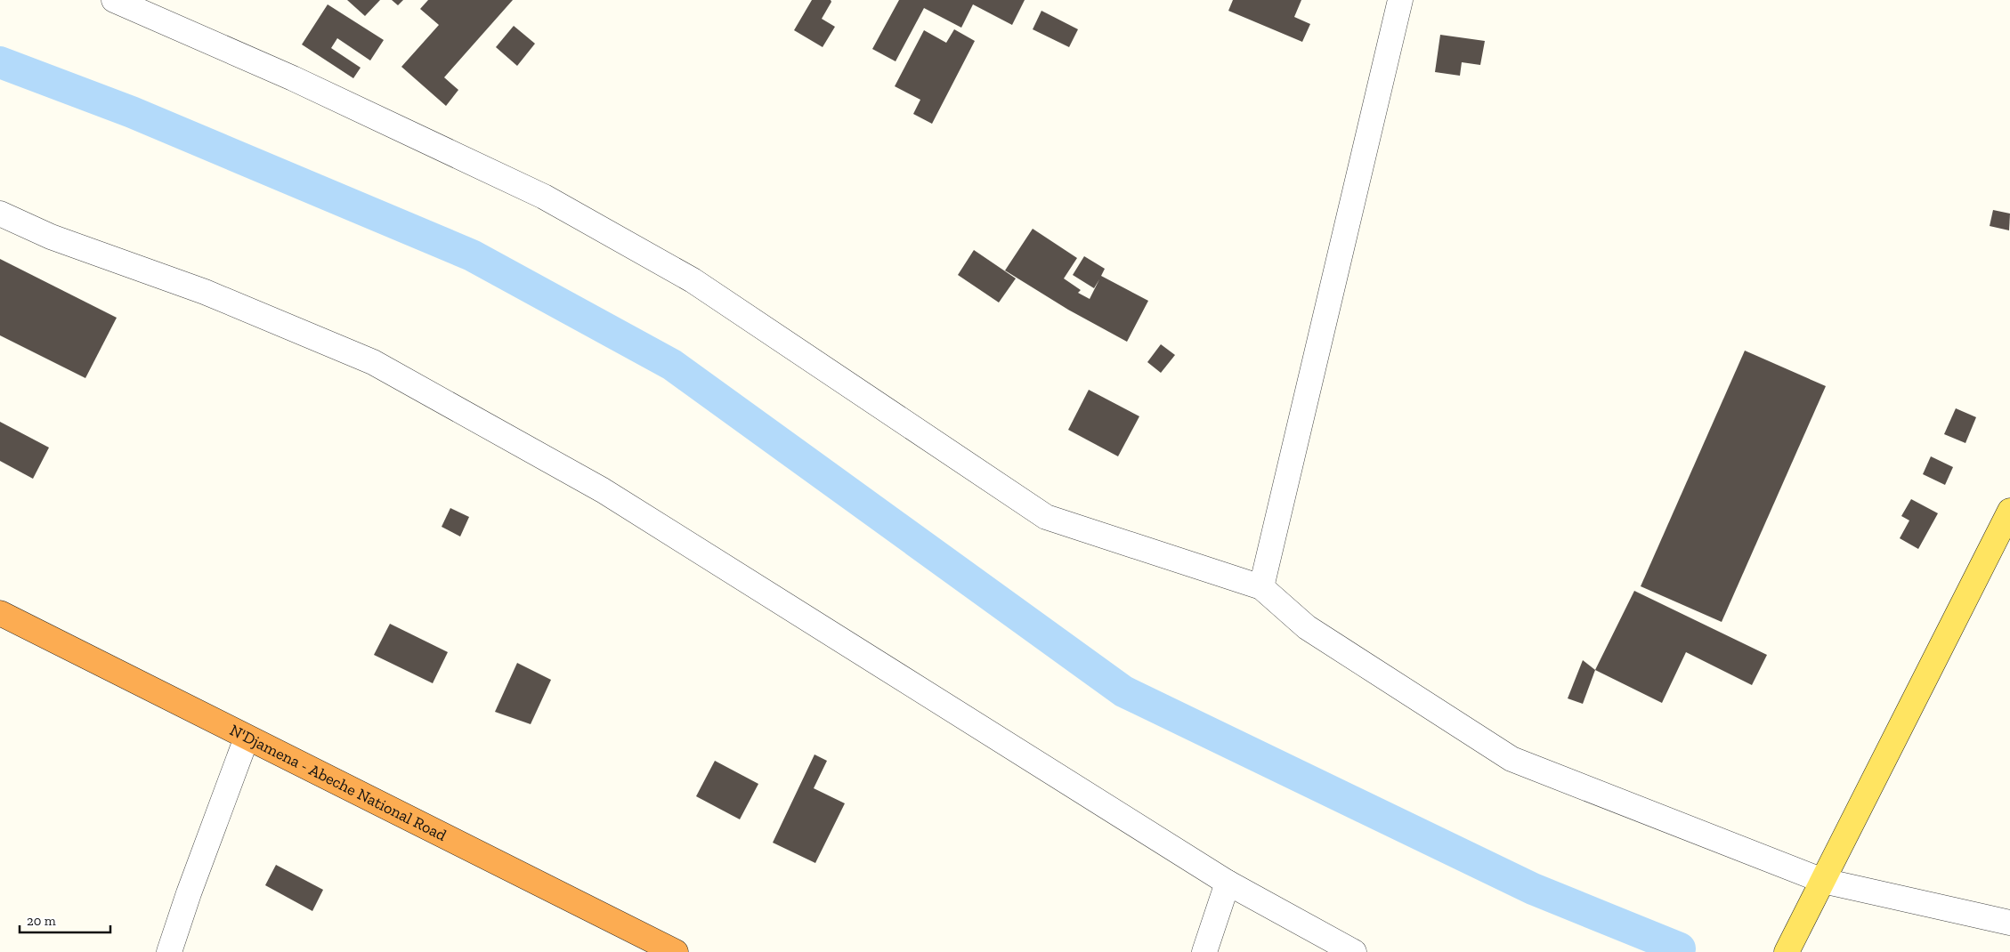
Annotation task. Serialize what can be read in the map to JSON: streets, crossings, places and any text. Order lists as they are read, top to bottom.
{
  "streets": {
    "highway": ["N'Djamena - Abeche National Road"]
  },
  "scale_bar": "20 m"
}
